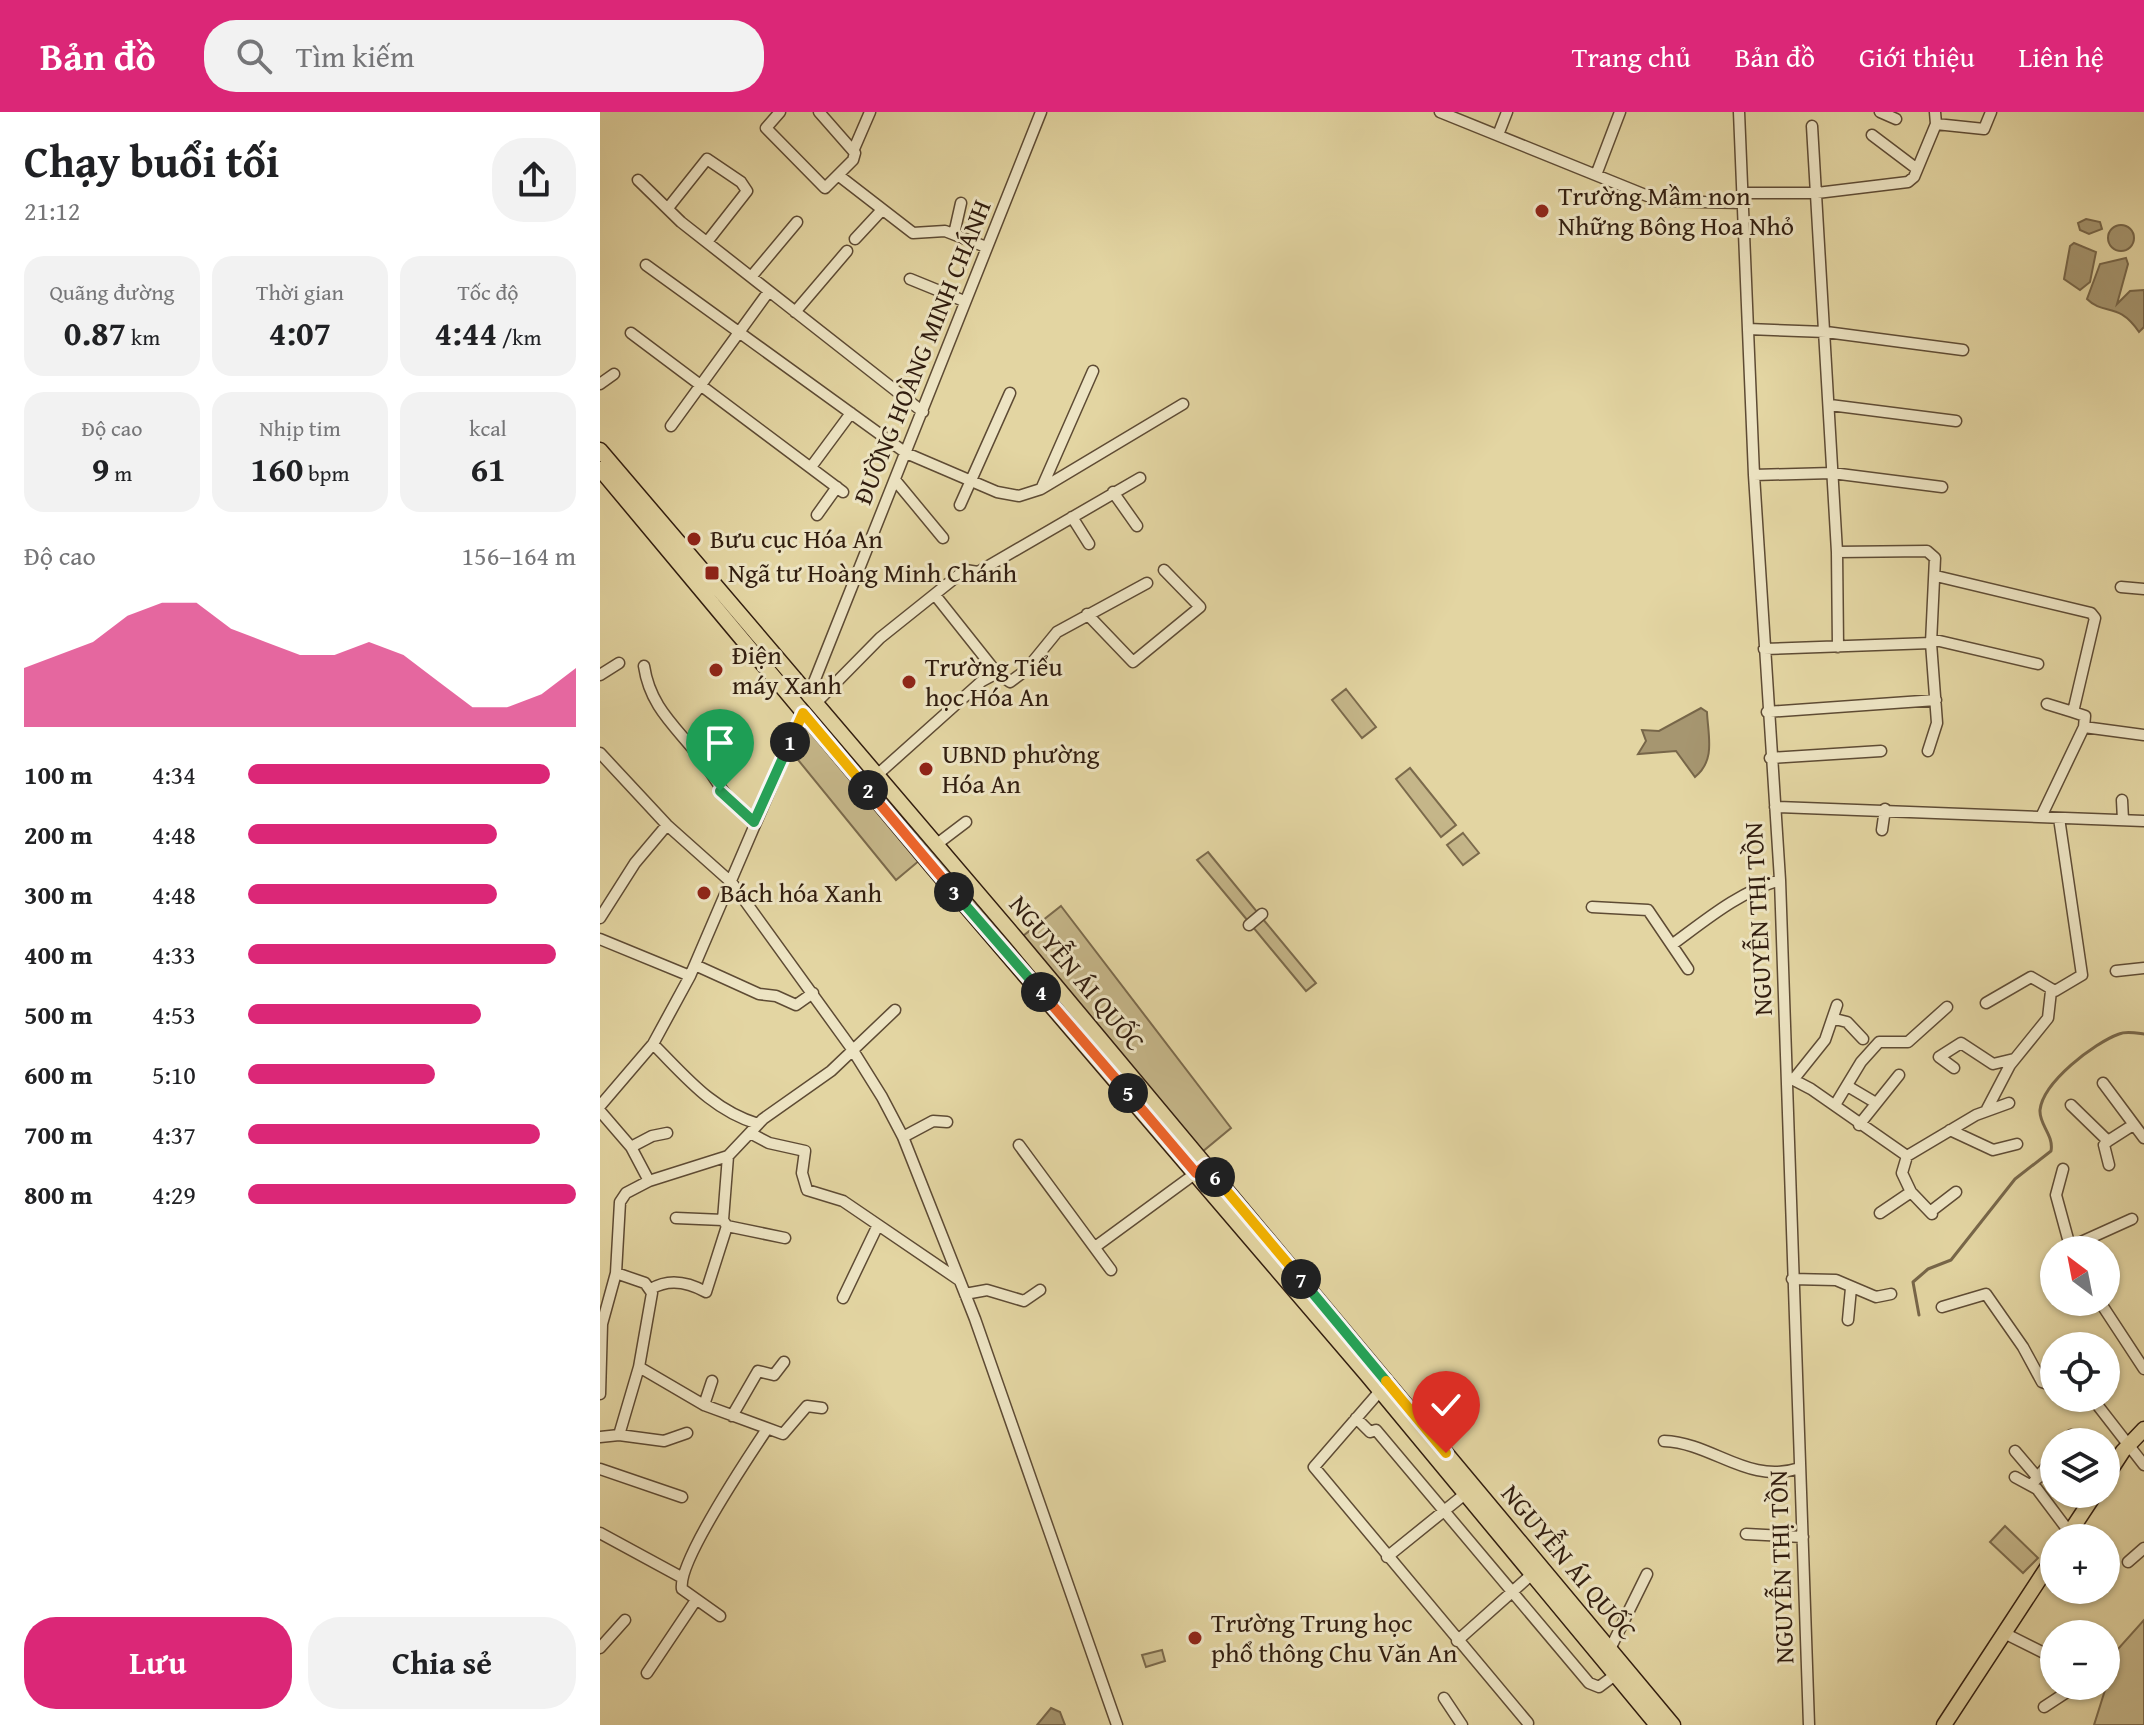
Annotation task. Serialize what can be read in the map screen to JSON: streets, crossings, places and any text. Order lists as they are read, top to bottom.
{
  "streets": {
    "main road": ["NGUYỄN ÁI QUỐC"],
    "street": ["ĐƯỜNG HOÀNG MINH CHÁNH", "NGUYỄN THỊ TỒN"]
  },
  "crossings": [
    ["ĐƯỜNG HOÀNG MINH CHÁNH", "NGUYỄN ÁI QUỐC"]
  ],
  "places": {
    "other": [
      "Trường Mầm non Những Bông Hoa Nhỏ",
      "Bưu cục Hóa An",
      "Điện máy Xanh",
      "Trường Tiểu học Hóa An",
      "UBND phường Hóa An",
      "Bách hóa Xanh",
      "Trường Trung học phổ thông Chu Văn An"
    ],
    "transit": ["Ngã tư Hoàng Minh Chánh"]
  },
  "north": "top left",
  "page": {
    "header": "Bản đồ",
    "search": "Tìm kiếm",
    "nav": [
      "Trang chủ",
      "Bản đồ",
      "Giới thiệu",
      "Liên hệ"
    ],
    "heading": ["Chạy buổi tối", "21:12"],
    "stats": [
      ["Quãng đường", "0.87 km"],
      ["Thời gian", "4:07"],
      ["Tốc độ", "4:44 /km"],
      ["Độ cao", "9 m"],
      ["Nhịp tim", "160 bpm"],
      ["kcal", "61"]
    ],
    "chart": ["Độ cao", "156–164 m"],
    "pins": [
      "1",
      "2",
      "3",
      "4",
      "5",
      "6",
      "7"
    ],
    "list": [
      {
        "name": "100 m",
        "note": "4:34"
      },
      {
        "name": "200 m",
        "note": "4:48"
      },
      {
        "name": "300 m",
        "note": "4:48"
      },
      {
        "name": "400 m",
        "note": "4:33"
      },
      {
        "name": "500 m",
        "note": "4:53"
      },
      {
        "name": "600 m",
        "note": "5:10"
      },
      {
        "name": "700 m",
        "note": "4:37"
      },
      {
        "name": "800 m",
        "note": "4:29"
      }
    ],
    "map_buttons": ["+", "−"],
    "buttons": ["Lưu", "Chia sẻ"]
  }
}
